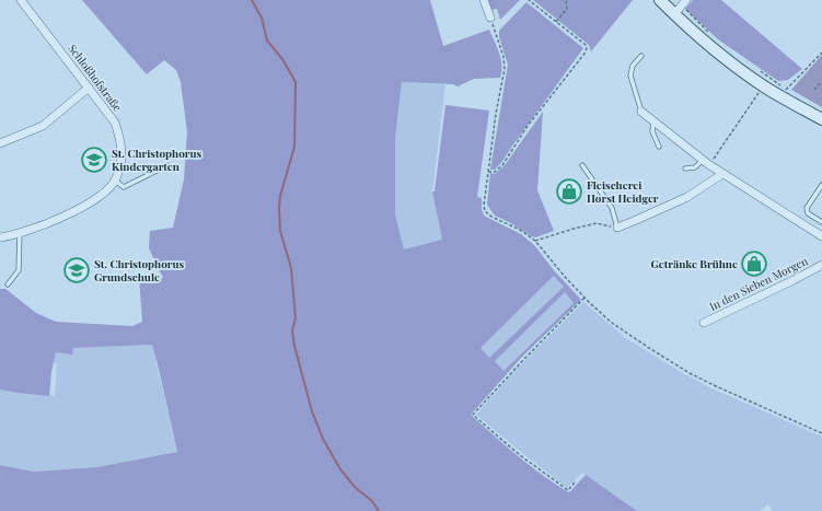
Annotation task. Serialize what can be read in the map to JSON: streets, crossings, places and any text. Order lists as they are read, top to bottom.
{
  "streets": {
    "street": ["Schloßhofstraße", "In den Sieben Morgen"]
  },
  "places": {
    "school or university": ["St. Christophorus Kindergarten", "St. Christophorus Grundschule"],
    "shop": ["Fleischerei Horst Heidger", "Getränke Brühne"]
  }
}
